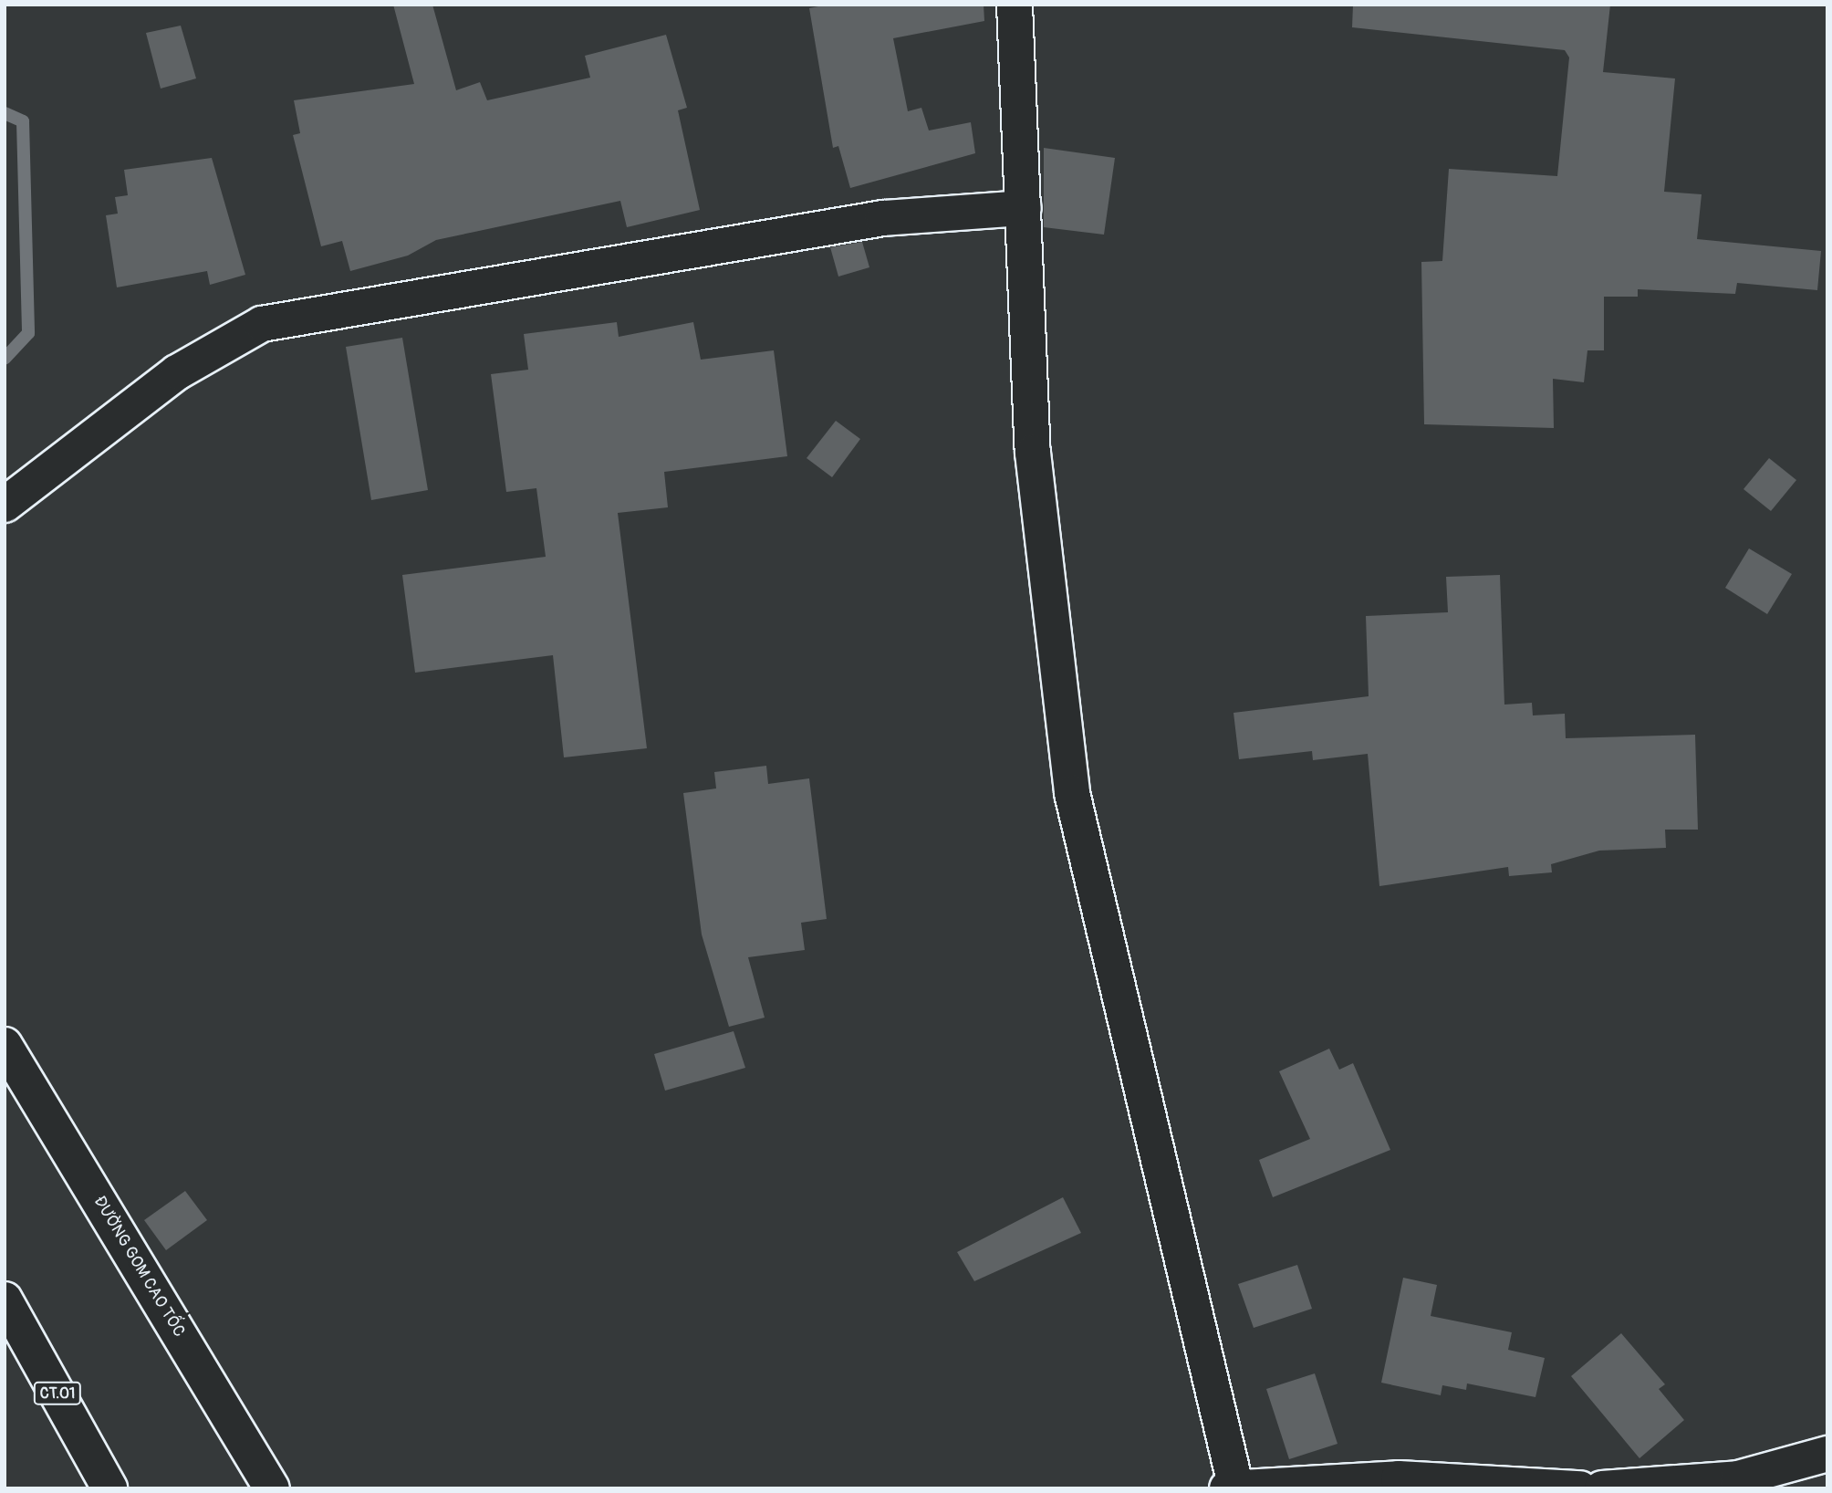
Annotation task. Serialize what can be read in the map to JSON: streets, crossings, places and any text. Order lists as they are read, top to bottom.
{
  "streets": {
    "main road": ["ĐƯỜNG GOM CAO TỐC", "CT.01"]
  }
}
